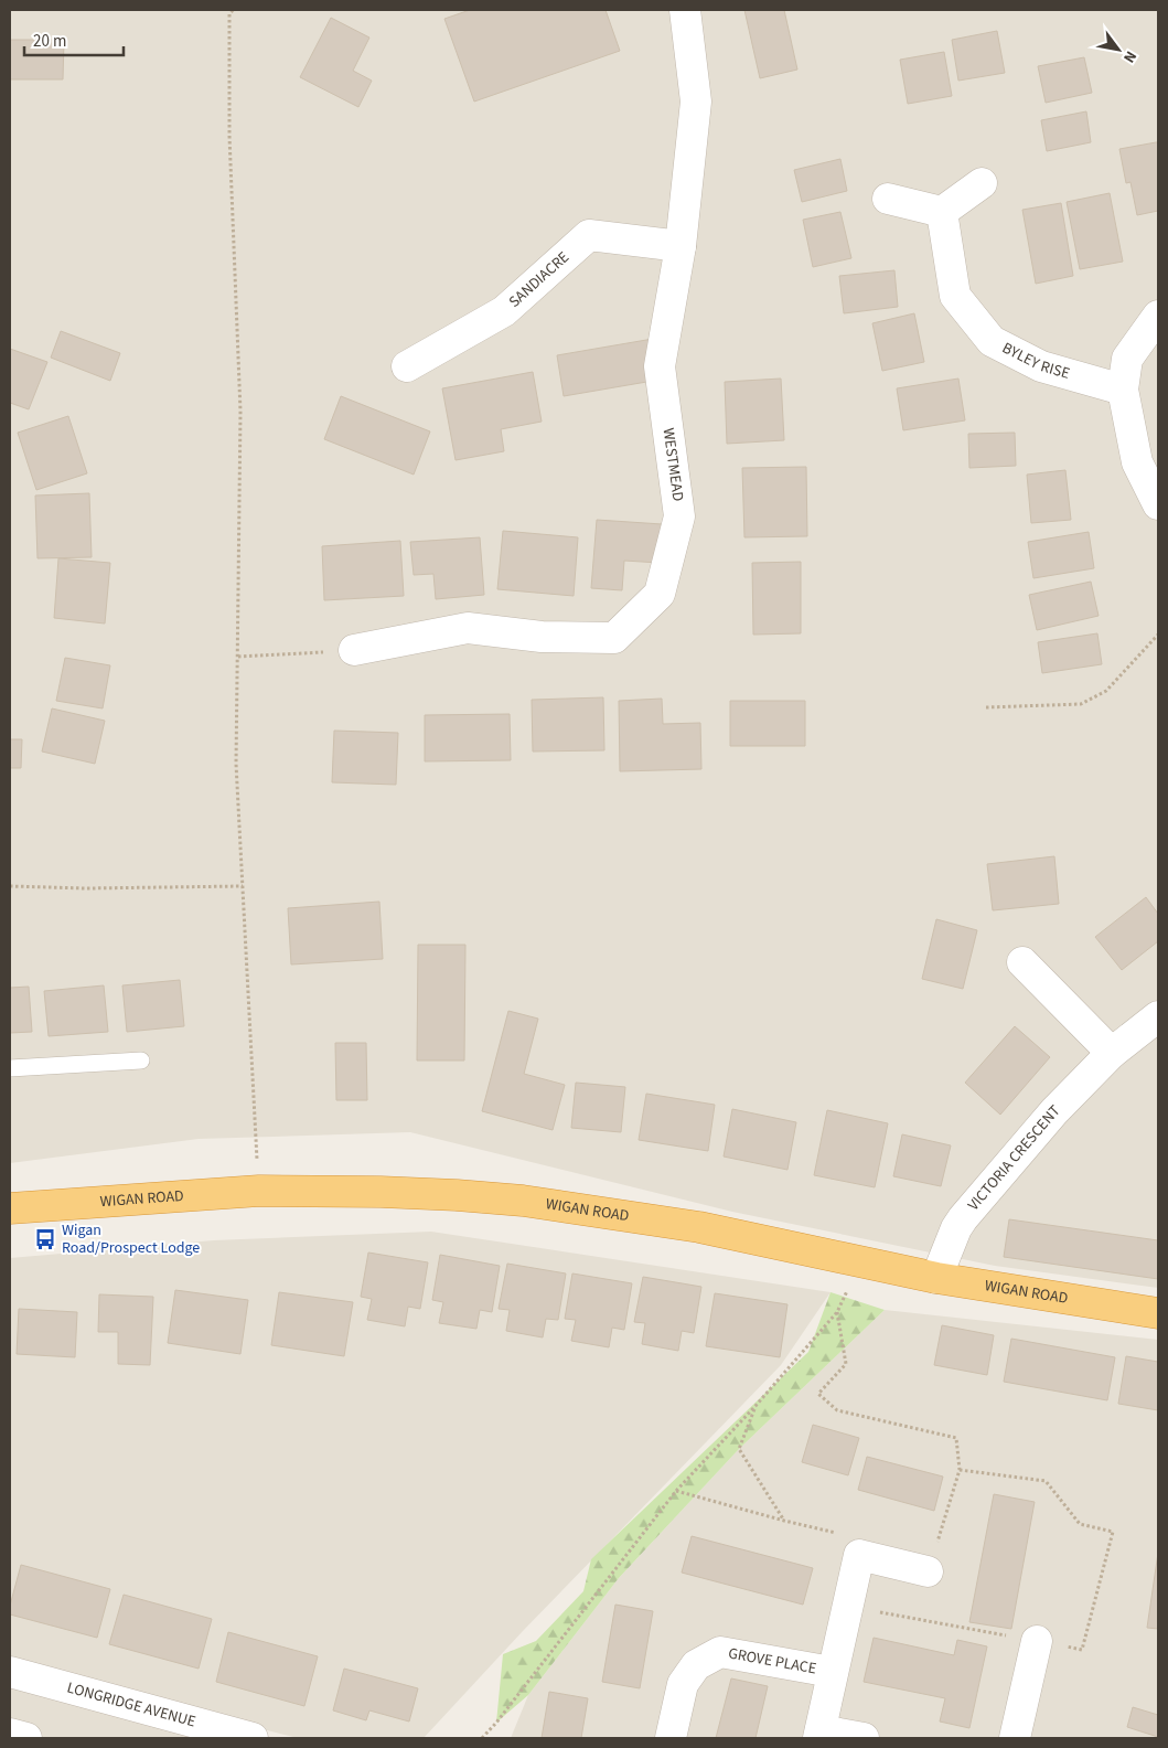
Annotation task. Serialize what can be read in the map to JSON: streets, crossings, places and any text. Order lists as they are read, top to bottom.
{
  "streets": {
    "highway": ["WIGAN ROAD"],
    "street": [
      "SANDIACRE",
      "BYLEY RISE",
      "WESTMEAD",
      "VICTORIA CRESCENT",
      "GROVE PLACE",
      "LONGRIDGE AVENUE"
    ]
  },
  "crossings": [
    ["SANDIACRE", "WESTMEAD"],
    ["VICTORIA CRESCENT", "WIGAN ROAD"]
  ],
  "places": {
    "bus stop": ["Wigan Road/Prospect Lodge"]
  },
  "scale_bar": "20 m",
  "north": "bottom right"
}
